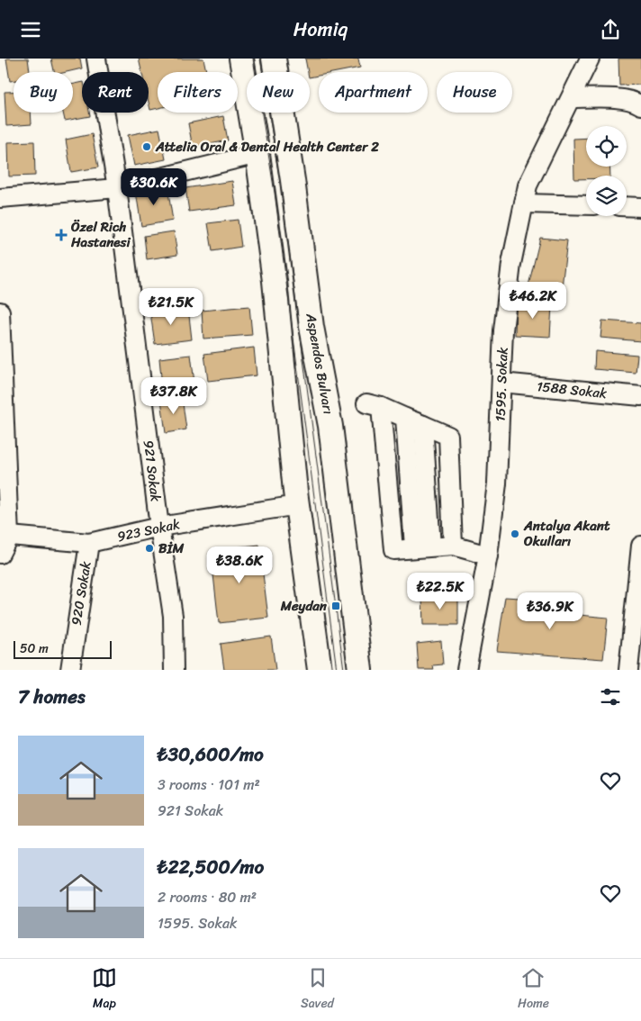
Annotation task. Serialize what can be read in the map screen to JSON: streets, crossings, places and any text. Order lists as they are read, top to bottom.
{
  "streets": {
    "main road": ["Aspendos Bulvarı"],
    "street": [
      "1595. Sokak",
      "1588 Sokak",
      "921 Sokak",
      "923 Sokak",
      "920 Sokak"
    ]
  },
  "crossings": [
    ["1595. Sokak", "1588 Sokak"],
    ["921 Sokak", "923 Sokak"],
    ["923 Sokak", "920 Sokak"]
  ],
  "places": {
    "other": ["Attelia Oral & Dental Health Center 2", "Antalya Akant Okulları", "BİM"],
    "health": ["Özel Rich Hastanesi"],
    "transit": ["Meydan"]
  },
  "scale_bar": "50 m",
  "page": {
    "header": "Homiq",
    "chip": [
      "Buy",
      "Rent",
      "Filters",
      "New",
      "Apartment",
      "House"
    ],
    "price": [
      "₺30.6K",
      "₺46.2K",
      "₺21.5K",
      "₺37.8K",
      "₺38.6K",
      "₺22.5K",
      "₺36.9K"
    ],
    "scale": "50 m",
    "heading": "7 homes",
    "list": [
      {
        "name": "₺30,600/mo",
        "note": "3 rooms · 101 m² · 921 Sokak"
      },
      {
        "name": "₺22,500/mo",
        "note": "2 rooms · 80 m² · 1595. Sokak"
      }
    ],
    "tabs": ["Map", "Saved", "Home"]
  }
}
